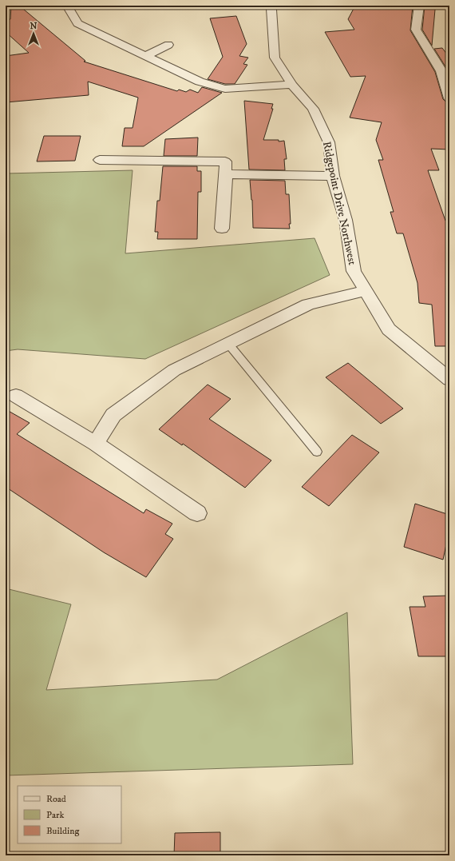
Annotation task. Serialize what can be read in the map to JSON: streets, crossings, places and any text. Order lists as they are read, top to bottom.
{
  "streets": {
    "street": ["Ridgepoint Drive Northwest"]
  },
  "legend": ["Road", "Park", "Building"],
  "north": "top"
}
